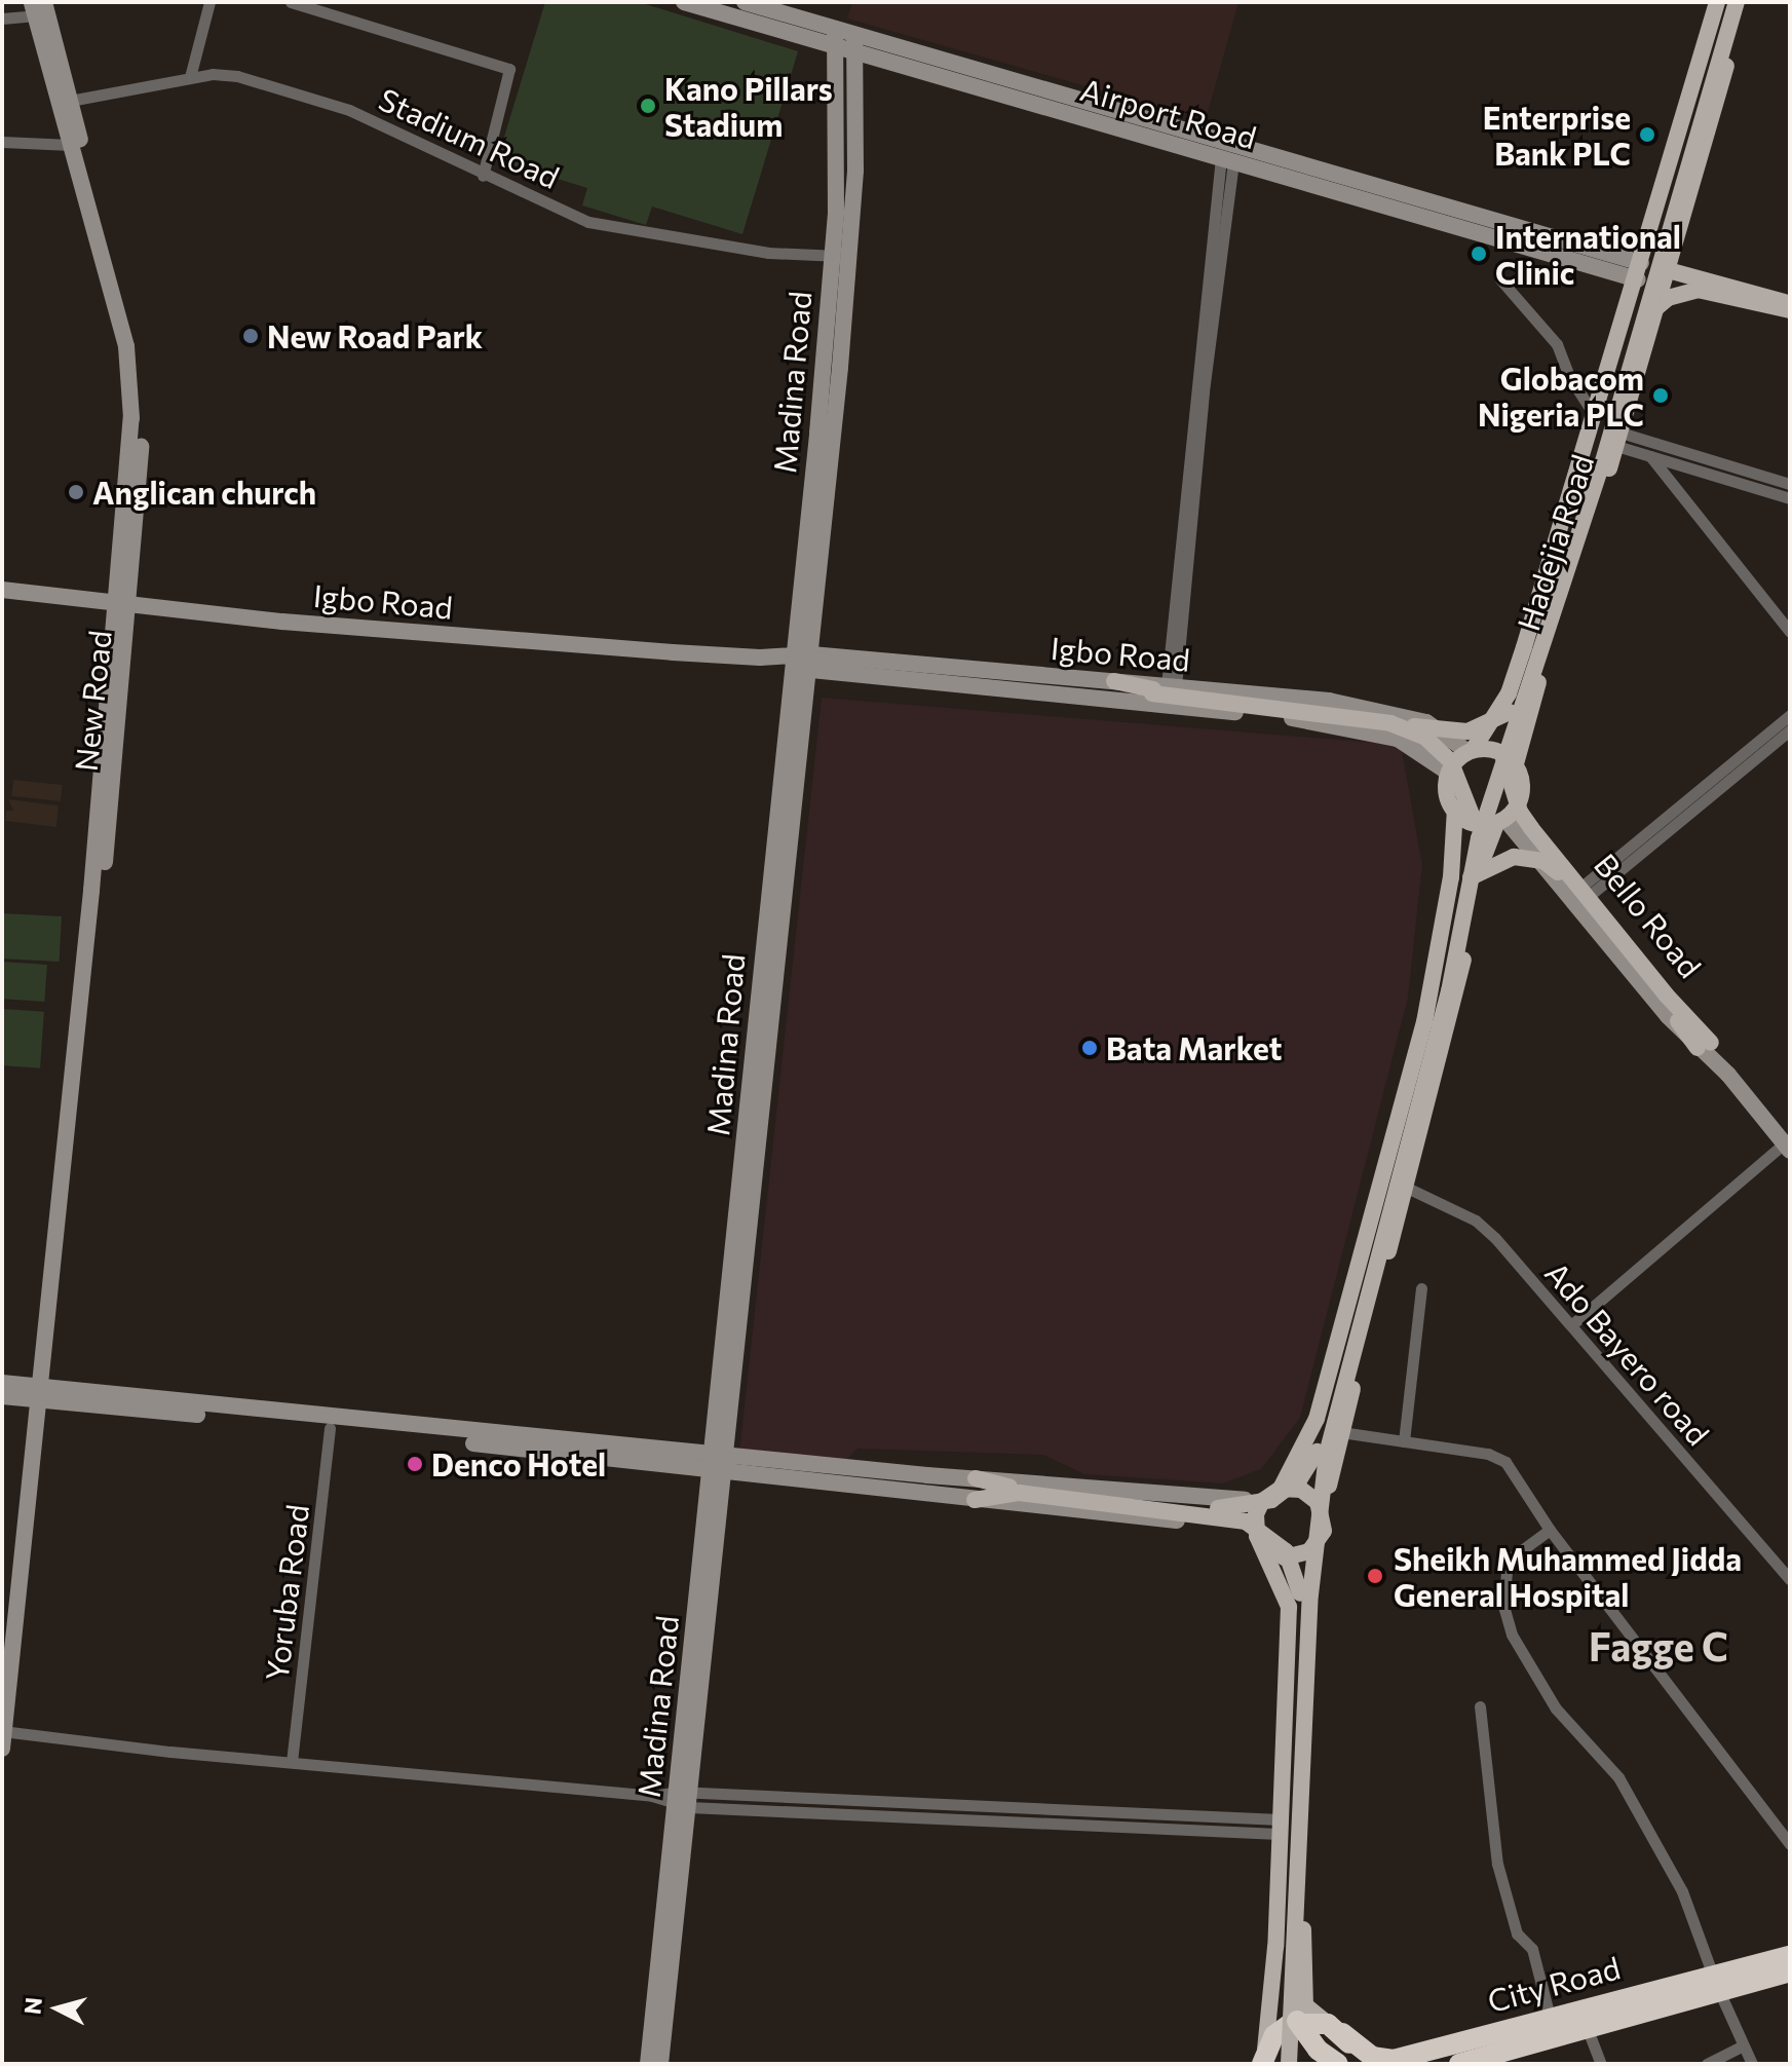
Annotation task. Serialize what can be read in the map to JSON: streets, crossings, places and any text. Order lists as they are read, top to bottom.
{
  "streets": {
    "highway": ["City Road"],
    "main road": [
      "Airport Road",
      "Madina Road",
      "Hadejia Road",
      "Igbo Road",
      "New Road",
      "Bello Road"
    ],
    "street": ["Stadium Road", "Ado Bayero road", "Yoruba Road"]
  },
  "crossings": [
    ["Airport Road", "Madina Road"],
    ["Airport Road", "Hadejia Road"],
    ["Stadium Road", "Madina Road"],
    ["Stadium Road", "New Road"],
    ["Madina Road", "Igbo Road"],
    ["Hadejia Road", "Igbo Road"],
    ["Igbo Road", "New Road"]
  ],
  "districts": ["Fagge C"],
  "places": [
    "Kano Pillars Stadium",
    "Enterprise Bank PLC",
    "International Clinic",
    "New Road Park",
    "Globacom Nigeria PLC",
    "Anglican church",
    "Bata Market",
    "Denco Hotel",
    "Sheikh Muhammed Jidda General Hospital"
  ],
  "north": "left"
}
